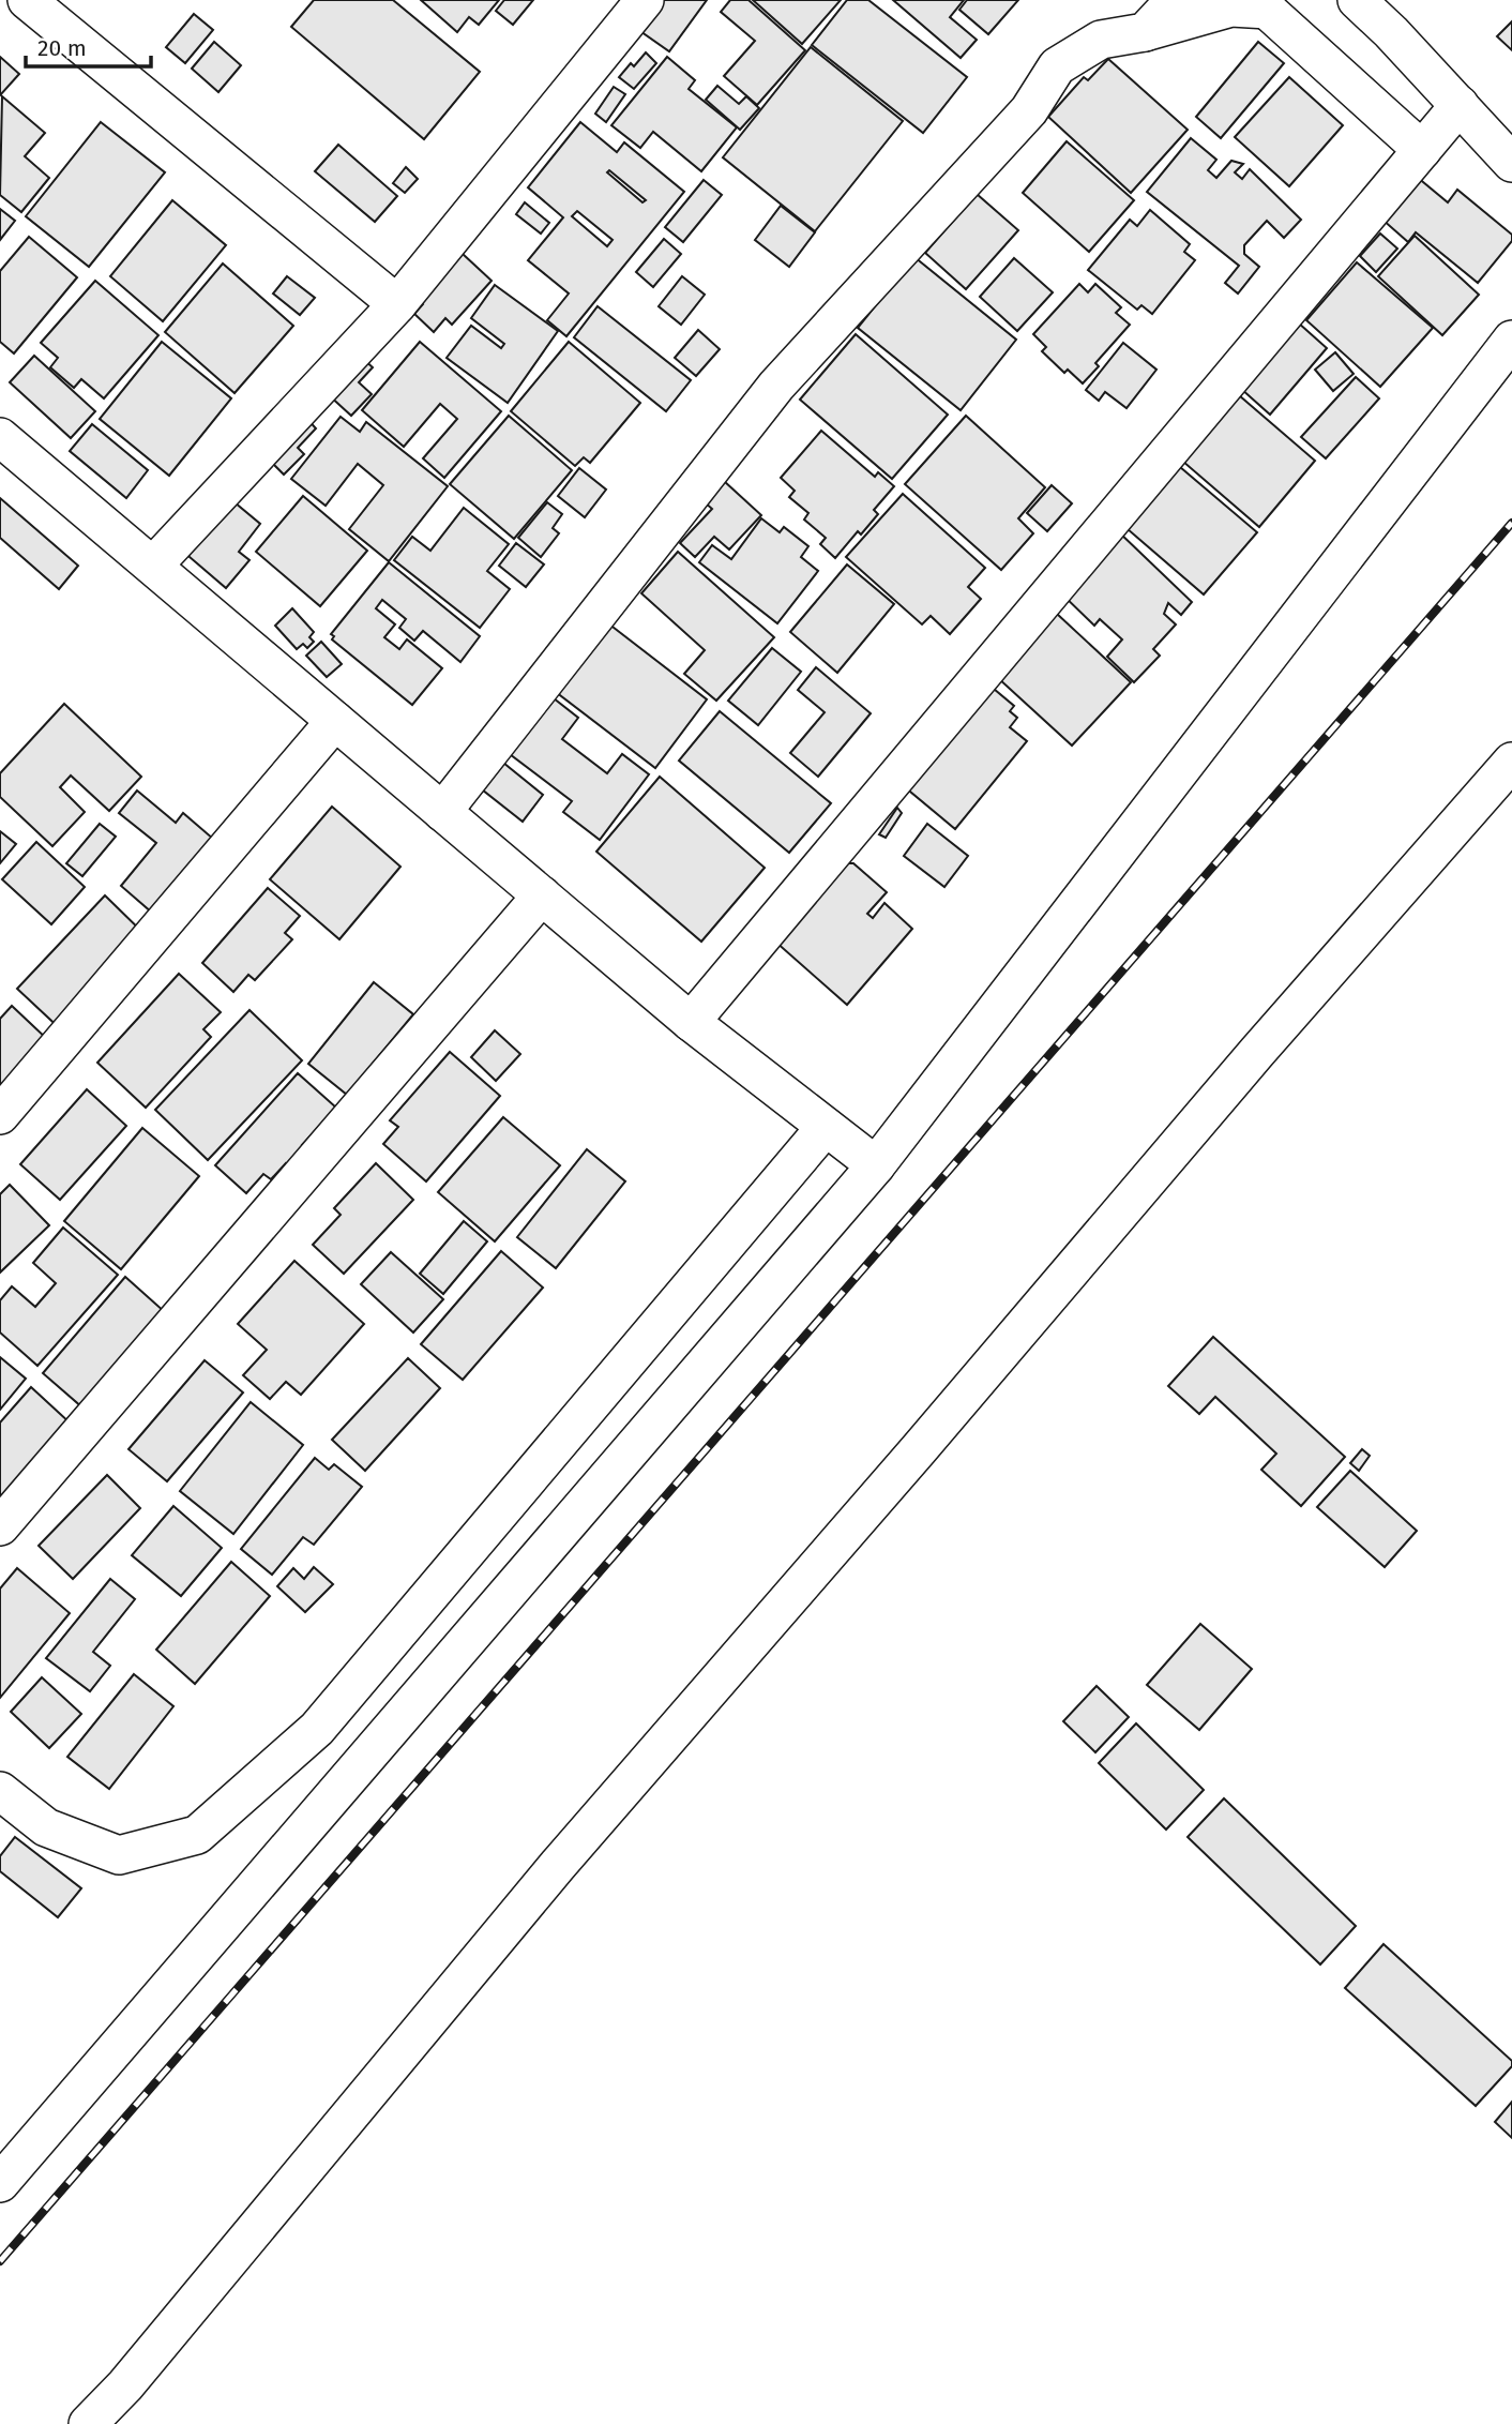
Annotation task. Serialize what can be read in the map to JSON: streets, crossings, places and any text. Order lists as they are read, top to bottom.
{
  "scale_bar": "20 m"
}
